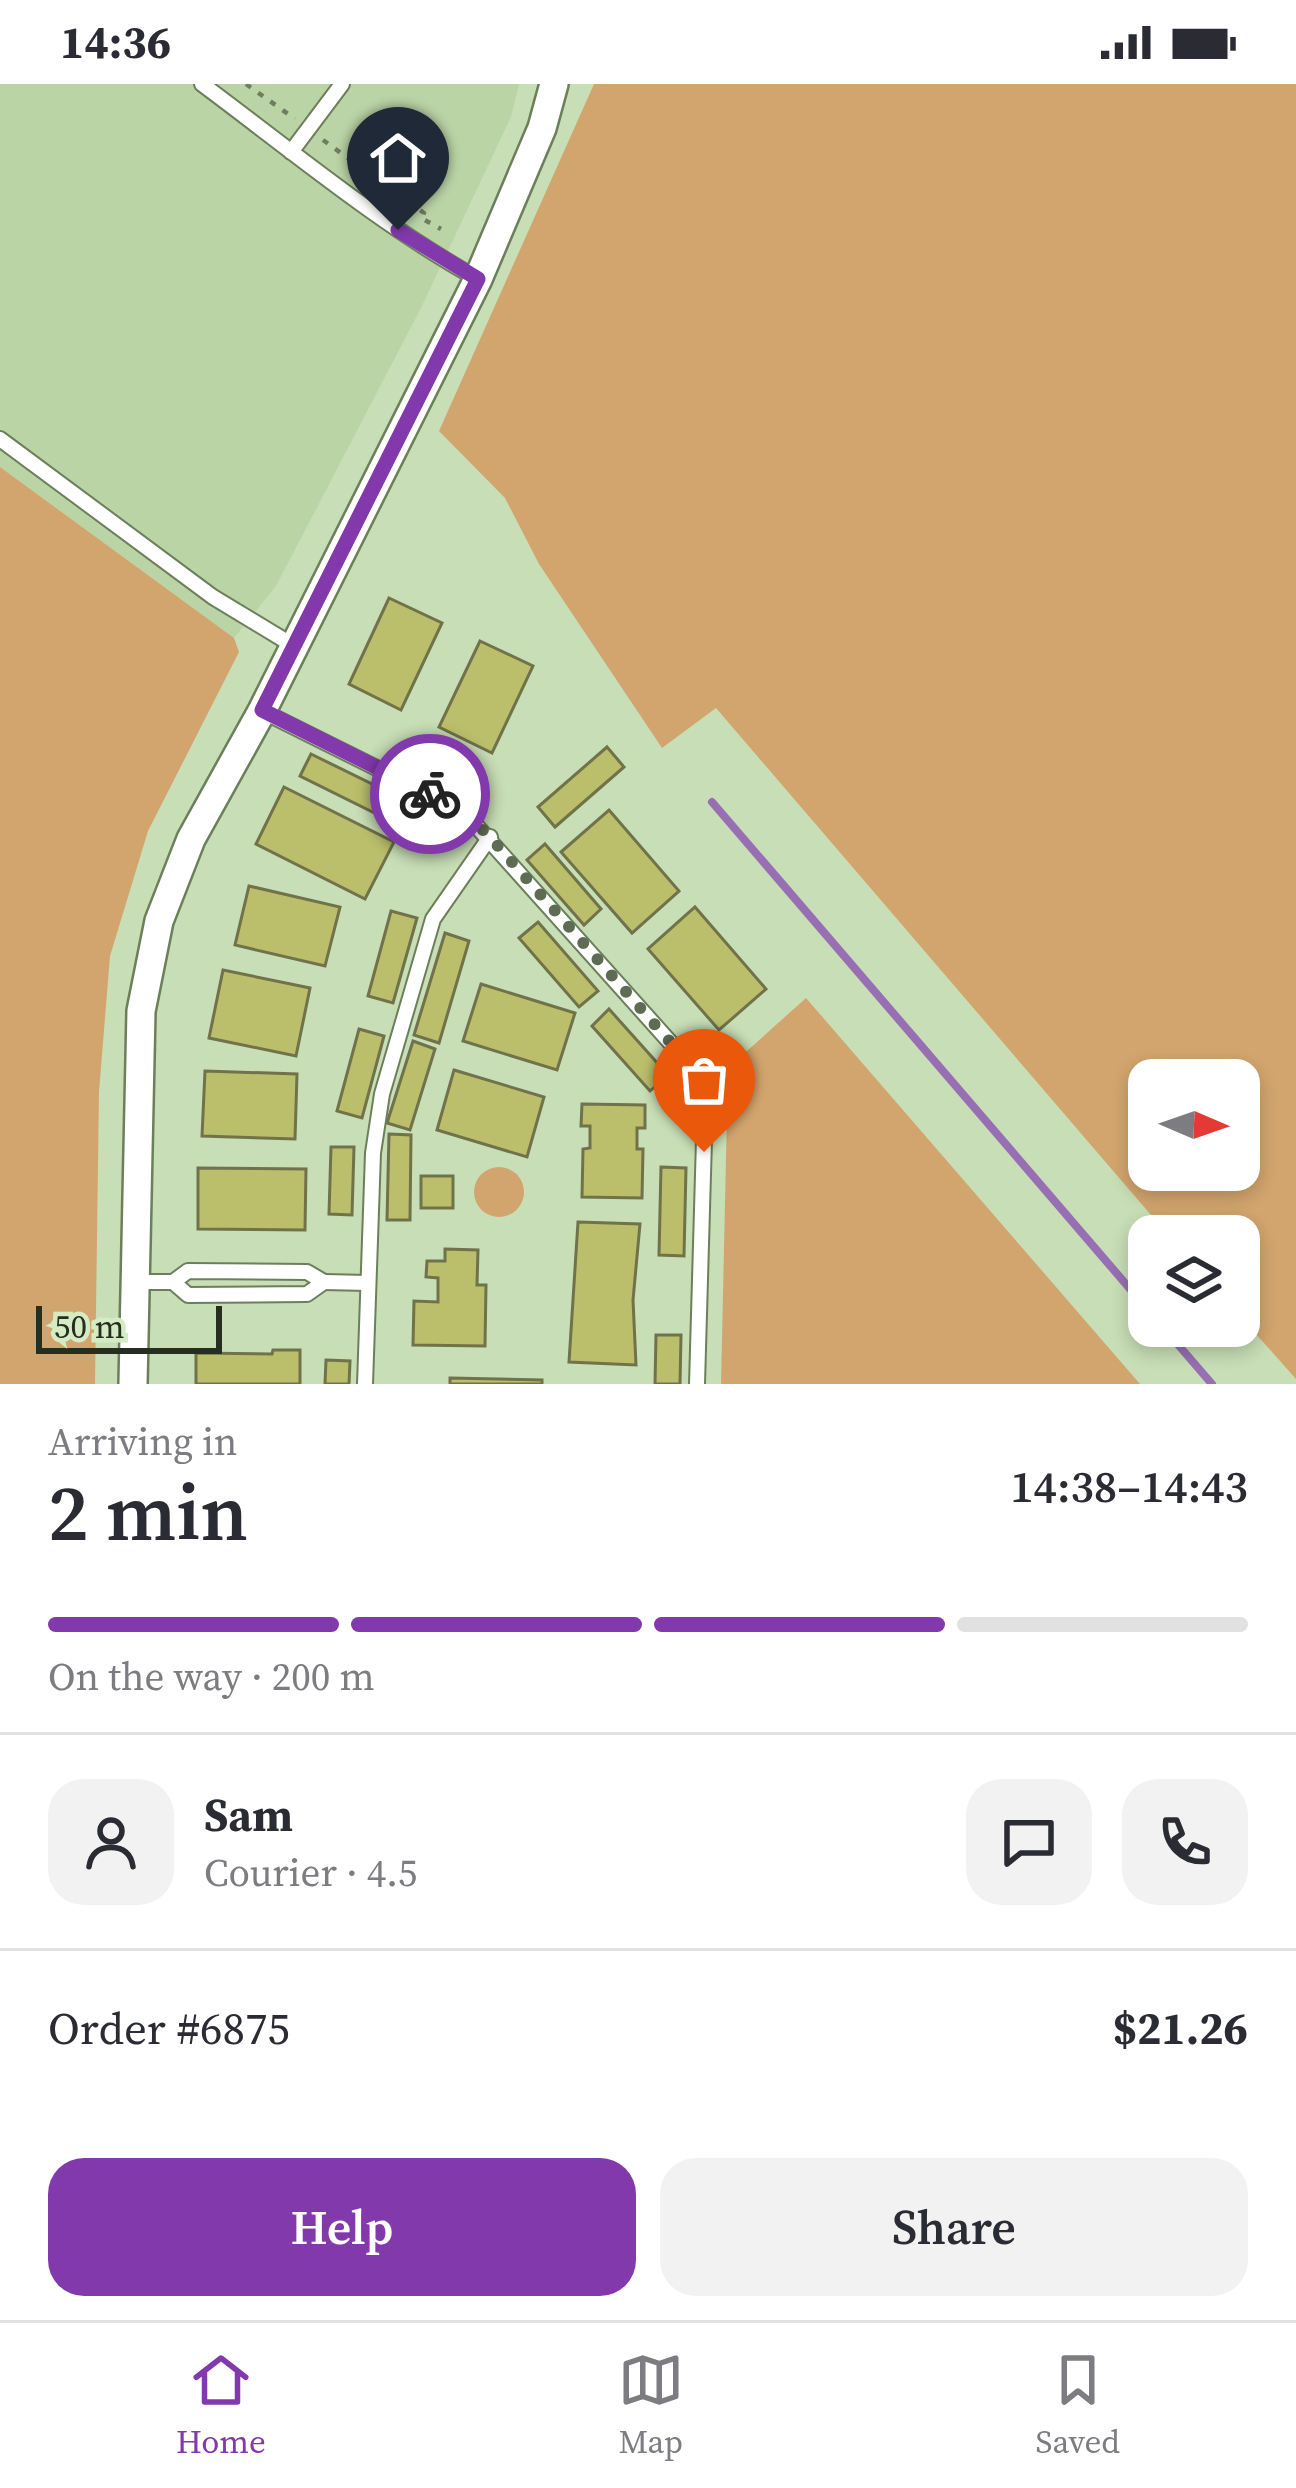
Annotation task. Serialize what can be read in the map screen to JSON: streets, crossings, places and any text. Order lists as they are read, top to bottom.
{
  "scale_bar": "50 m",
  "north": "right",
  "page": {
    "status": "14:36",
    "scale": "50 m",
    "heading": ["2 min", "Arriving in", "14:38–14:43"],
    "panel": [
      "Sam",
      "Courier · 4.5",
      "Order #6875",
      "$21.26"
    ],
    "bar": "On the way · 200 m",
    "buttons": ["Help", "Share"],
    "tabs": ["Home", "Map", "Saved"]
  }
}
